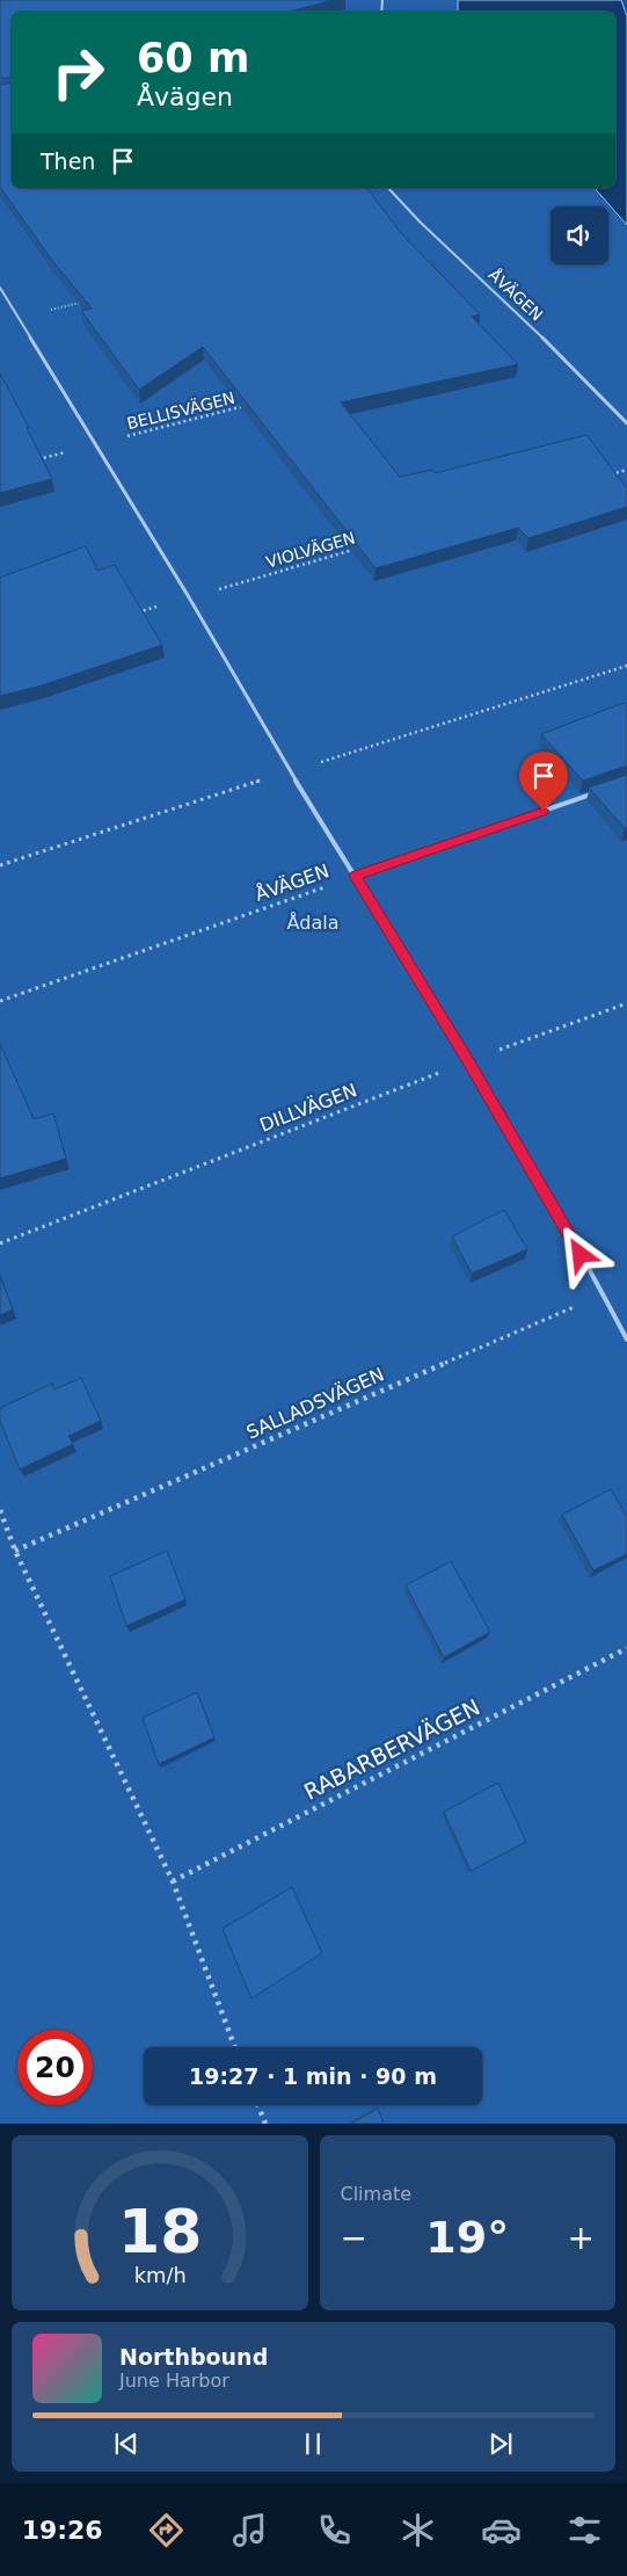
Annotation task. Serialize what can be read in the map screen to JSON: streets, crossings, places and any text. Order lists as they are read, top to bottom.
{
  "streets": {
    "lane": ["ÅVÄGEN"],
    "path": [
      "BELLISVÄGEN",
      "VIOLVÄGEN",
      "DILLVÄGEN",
      "SALLADSVÄGEN",
      "RABARBERVÄGEN"
    ]
  },
  "parks": ["Ådala"],
  "page": {
    "turn": ["60 m", "Åvägen"],
    "then": "Then",
    "limit": "20",
    "trip": "19:27 · 1 min · 90 m",
    "tile": "Climate",
    "heat": ["−", "19°", "+"],
    "song": ["Northbound", "June Harbor"],
    "tabs": "19:26",
    "gauge": ["18", "km/h"]
  }
}
